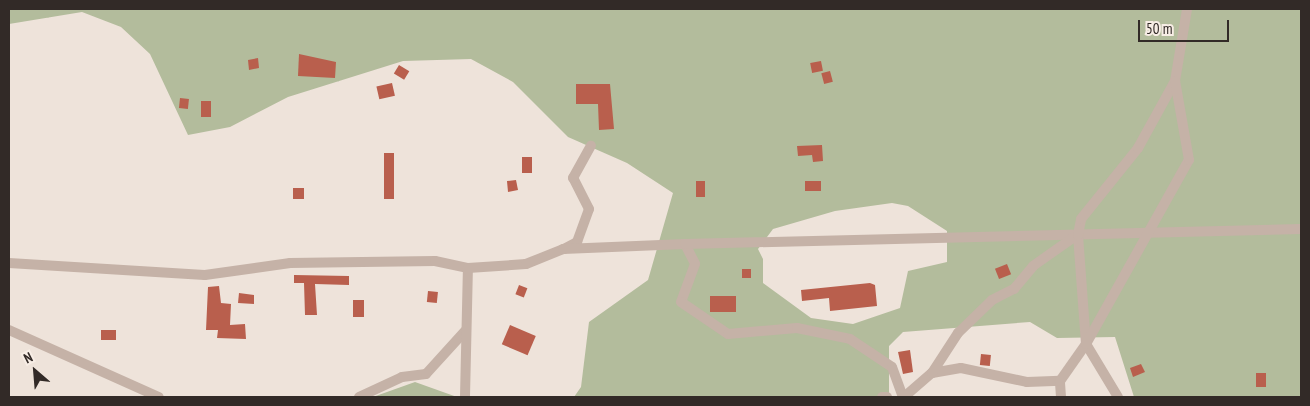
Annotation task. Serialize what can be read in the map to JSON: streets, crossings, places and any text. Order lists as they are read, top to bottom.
{
  "scale_bar": "50 m",
  "north": "top left"
}
